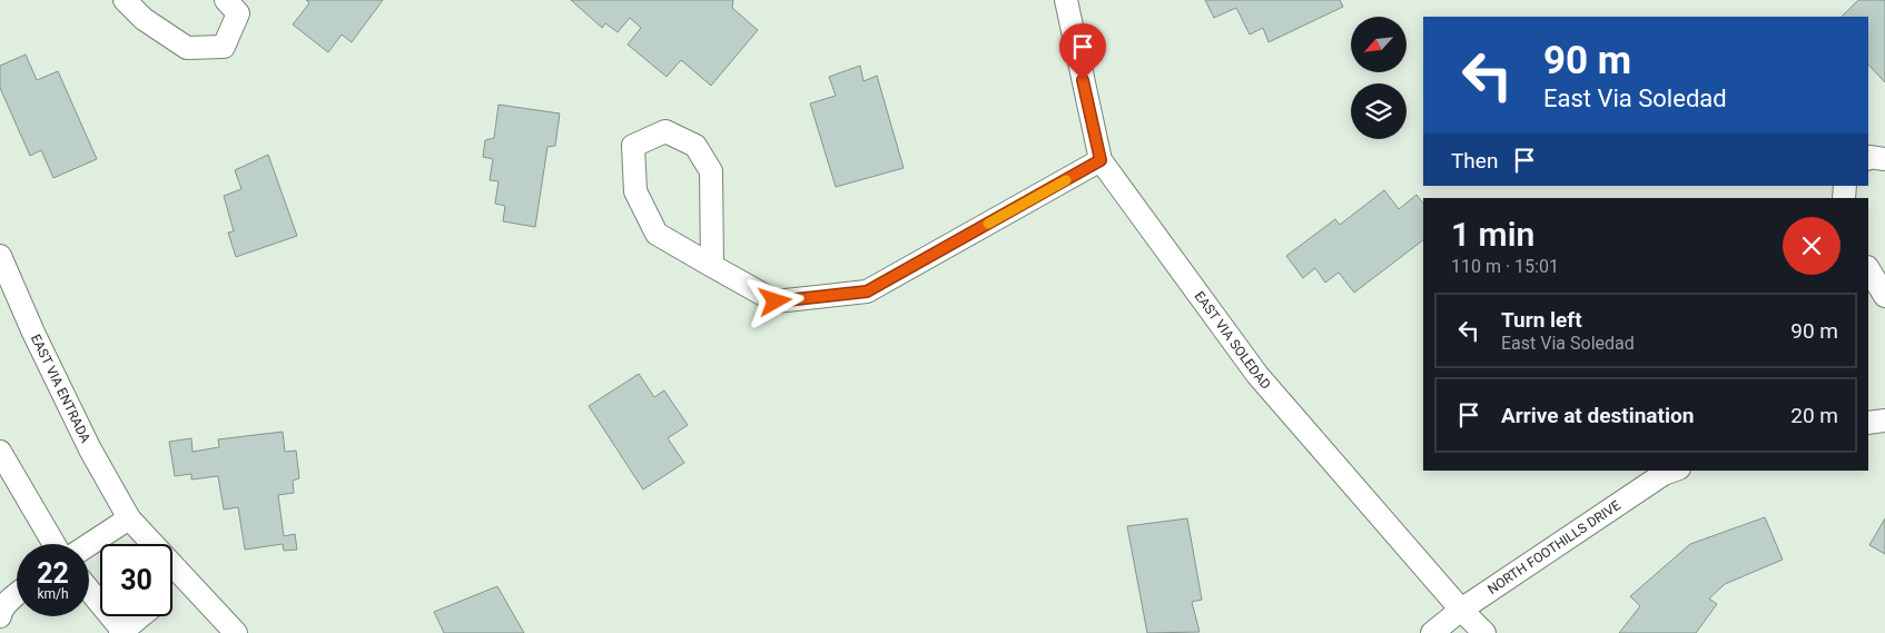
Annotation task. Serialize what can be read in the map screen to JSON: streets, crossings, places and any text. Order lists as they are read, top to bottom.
{
  "streets": {
    "street": ["EAST VIA SOLEDAD", "EAST VIA ENTRADA", "NORTH FOOTHILLS DRIVE"]
  },
  "crossings": [
    ["EAST VIA SOLEDAD", "NORTH FOOTHILLS DRIVE"]
  ],
  "north": "bottom left",
  "page": {
    "turn": ["90 m", "East Via Soledad"],
    "then": "Then",
    "heading": ["1 min", "110 m · 15:01"],
    "list": [
      {
        "name": "Turn left",
        "note": "East Via Soledad",
        "value": "90 m"
      },
      {
        "name": "Arrive at destination",
        "value": "20 m"
      }
    ],
    "speed": "22 km/h",
    "limit": "30"
  }
}
